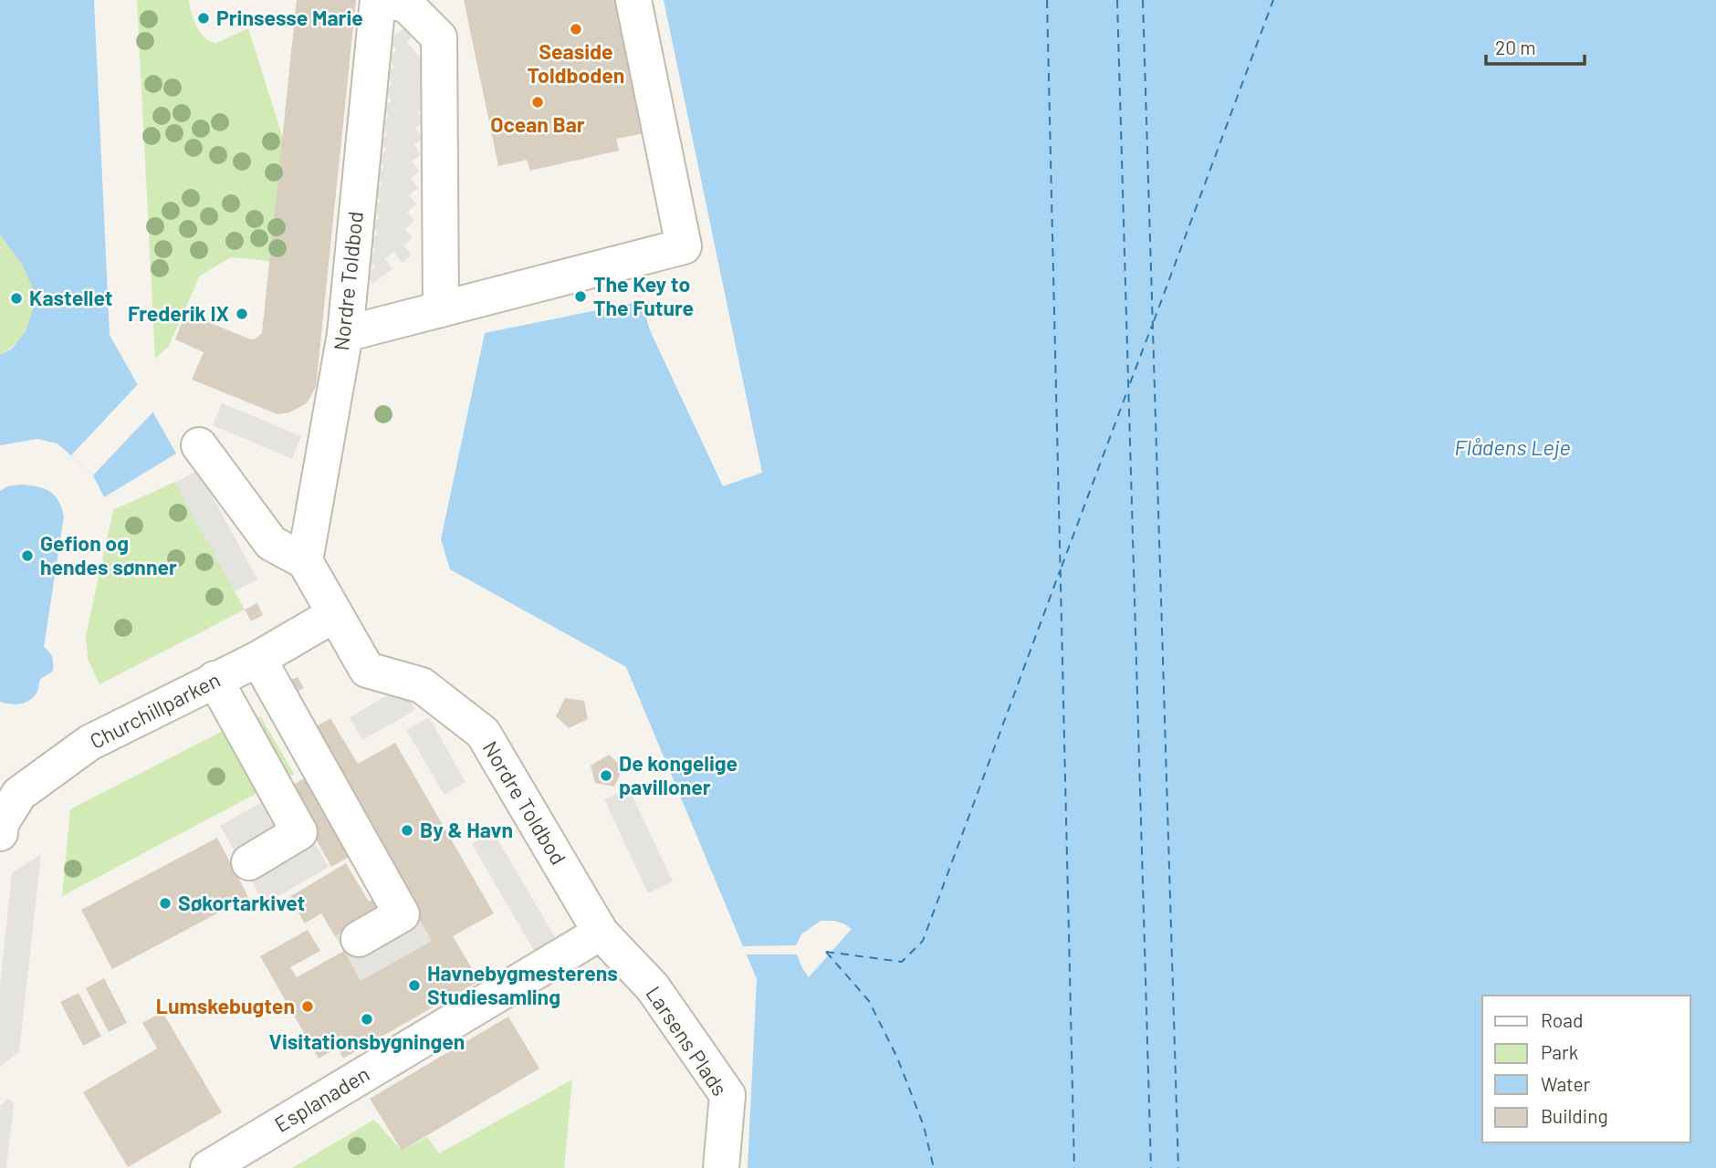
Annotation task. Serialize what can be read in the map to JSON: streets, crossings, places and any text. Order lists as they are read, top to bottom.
{
  "streets": {
    "street": [
      "Nordre Toldbod",
      "Churchillparken",
      "Larsens Plads",
      "Esplanaden"
    ]
  },
  "crossings": [
    ["Nordre Toldbod", "Churchillparken"],
    ["Nordre Toldbod", "Larsens Plads"],
    ["Nordre Toldbod", "Esplanaden"],
    ["Larsens Plads", "Esplanaden"]
  ],
  "water": ["Flådens Leje"],
  "places": [
    "Prinsesse Marie",
    "Seaside Toldboden",
    "Ocean Bar",
    "The Key to The Future",
    "Kastellet",
    "Frederik IX",
    "Gefion og hendes sønner",
    "De kongelige pavilloner",
    "By & Havn",
    "Søkortarkivet",
    "Havnebygmesterens Studiesamling",
    "Lumskebugten",
    "Visitationsbygningen"
  ],
  "legend": [
    "Road",
    "Park",
    "Water",
    "Building"
  ],
  "scale_bar": "20 m"
}
